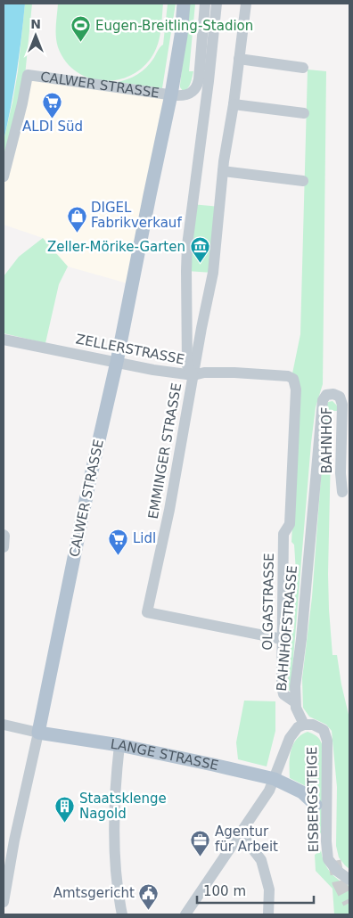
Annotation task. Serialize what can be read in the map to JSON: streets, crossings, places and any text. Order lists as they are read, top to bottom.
{
  "streets": {
    "main road": ["CALWER STRASSE", "LANGE STRASSE"],
    "street": [
      "ZELLERSTRASSE",
      "BAHNHOF",
      "EMMINGER STRASSE",
      "OLGASTRASSE",
      "BAHNHOFSTRASSE",
      "EISBERGSTEIGE"
    ]
  },
  "crossings": [
    ["CALWER STRASSE", "ZELLERSTRASSE"],
    ["CALWER STRASSE", "LANGE STRASSE"],
    ["ZELLERSTRASSE", "EMMINGER STRASSE"],
    ["ZELLERSTRASSE", "OLGASTRASSE"],
    ["BAHNHOF", "BAHNHOFSTRASSE"],
    ["EMMINGER STRASSE", "OLGASTRASSE"],
    ["OLGASTRASSE", "BAHNHOFSTRASSE"],
    ["BAHNHOFSTRASSE", "EISBERGSTEIGE"]
  ],
  "places": {
    "sports": ["Eugen-Breitling-Stadion"],
    "supermarket": ["ALDI Süd", "Lidl"],
    "shop": ["DIGEL Fabrikverkauf"],
    "museum": ["Zeller-Mörike-Garten"],
    "building": ["Staatsklenge Nagold"],
    "office": ["Agentur für Arbeit"],
    "public building": ["Amtsgericht"]
  },
  "scale_bar": "100 m",
  "north": "top"
}
